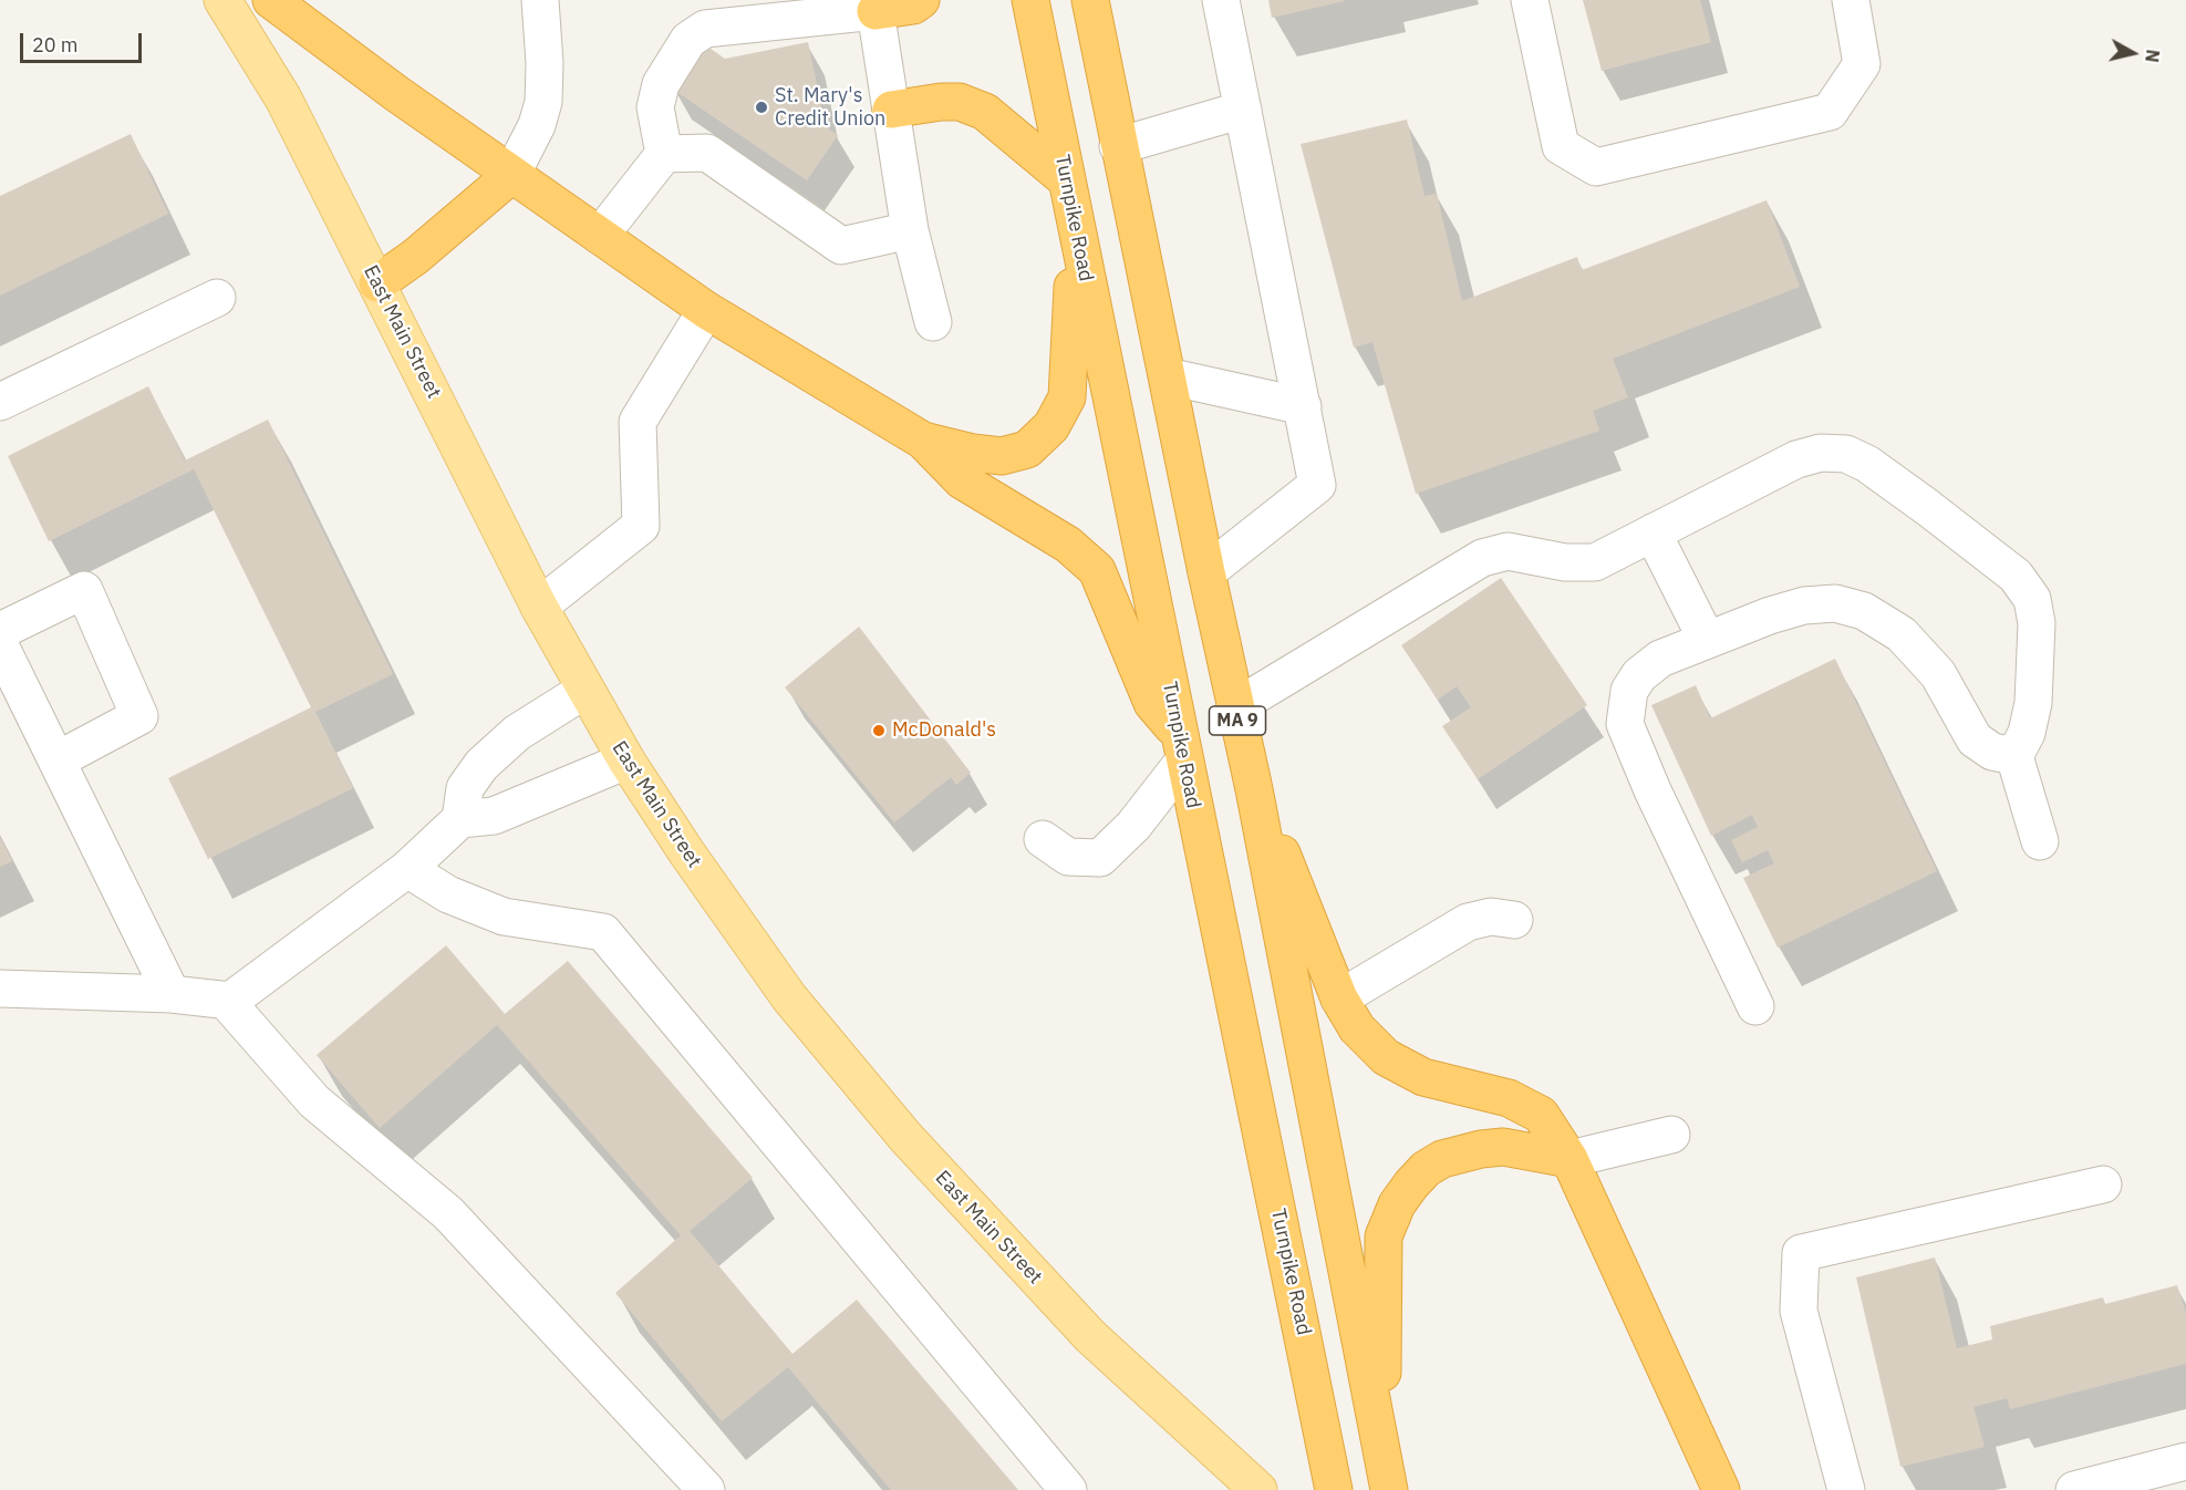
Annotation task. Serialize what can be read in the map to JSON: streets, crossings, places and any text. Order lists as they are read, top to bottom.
{
  "streets": {
    "highway": ["Turnpike Road", "MA 9"],
    "main road": ["East Main Street"]
  },
  "places": ["St. Mary's Credit Union", "McDonald's"],
  "scale_bar": "20 m",
  "north": "right"
}
